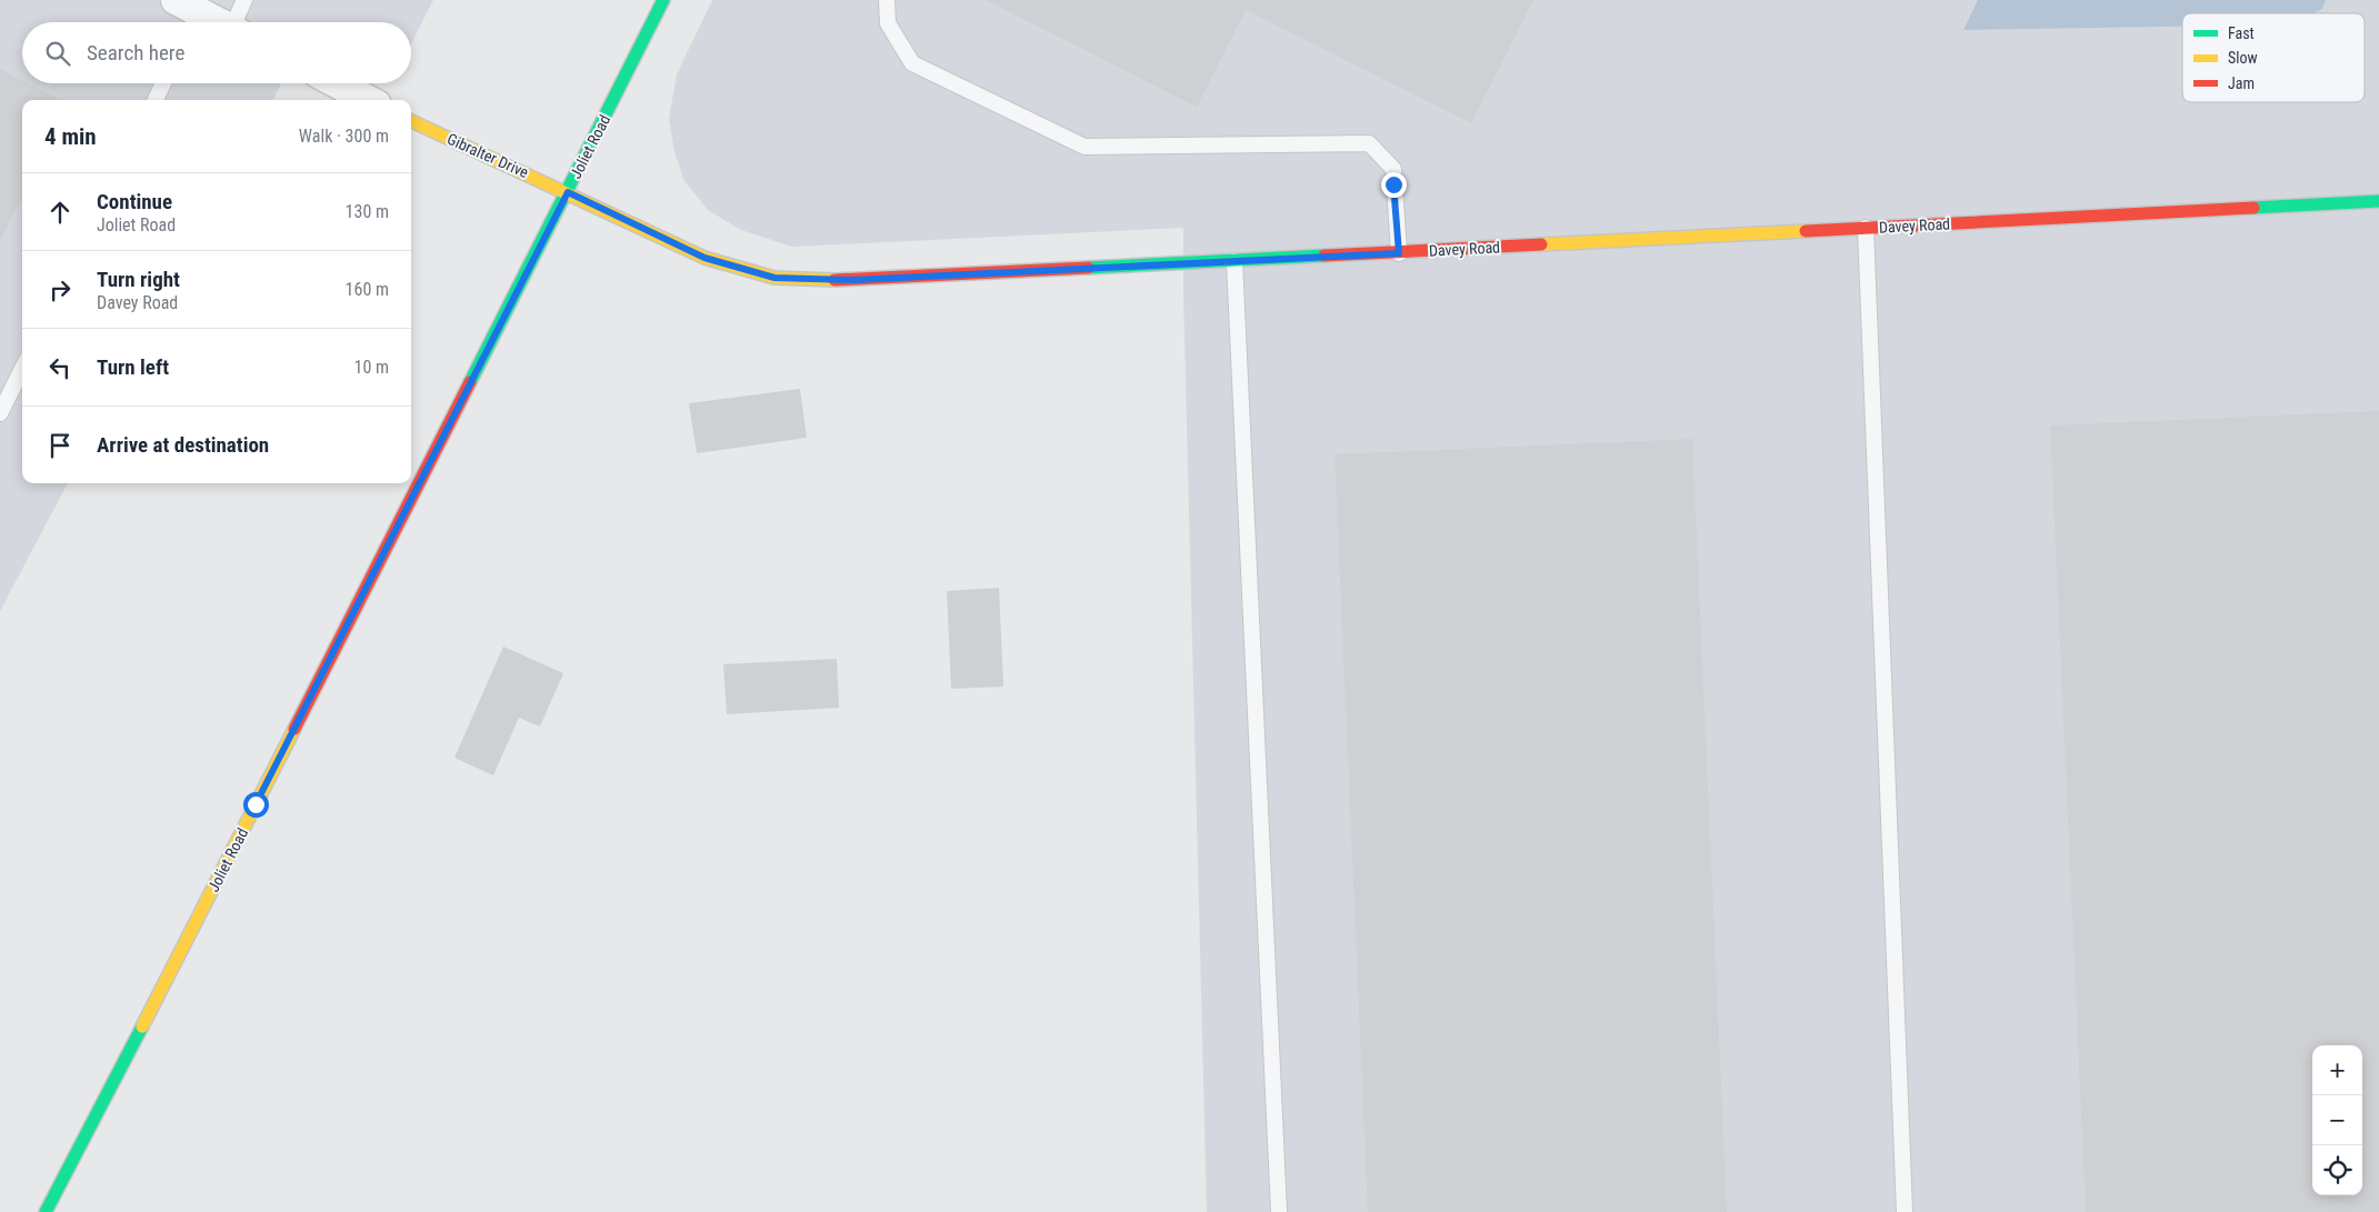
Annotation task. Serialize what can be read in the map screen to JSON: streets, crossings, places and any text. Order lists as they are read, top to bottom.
{
  "streets": {
    "street": ["Joliet Road", "Gibralter Drive", "Davey Road"]
  },
  "crossings": [
    ["Joliet Road", "Gibralter Drive"],
    ["Joliet Road", "Davey Road"],
    ["Gibralter Drive", "Davey Road"]
  ],
  "legend": ["Fast", "Slow", "Jam"],
  "page": {
    "search": "Search here",
    "heading": ["4 min", "Walk · 300 m"],
    "list": [
      ["Continue", "Joliet Road", "130 m"],
      ["Turn right", "Davey Road", "160 m"],
      ["Turn left", "10 m"],
      "Arrive at destination"
    ],
    "map_buttons": ["+", "−"]
  }
}
